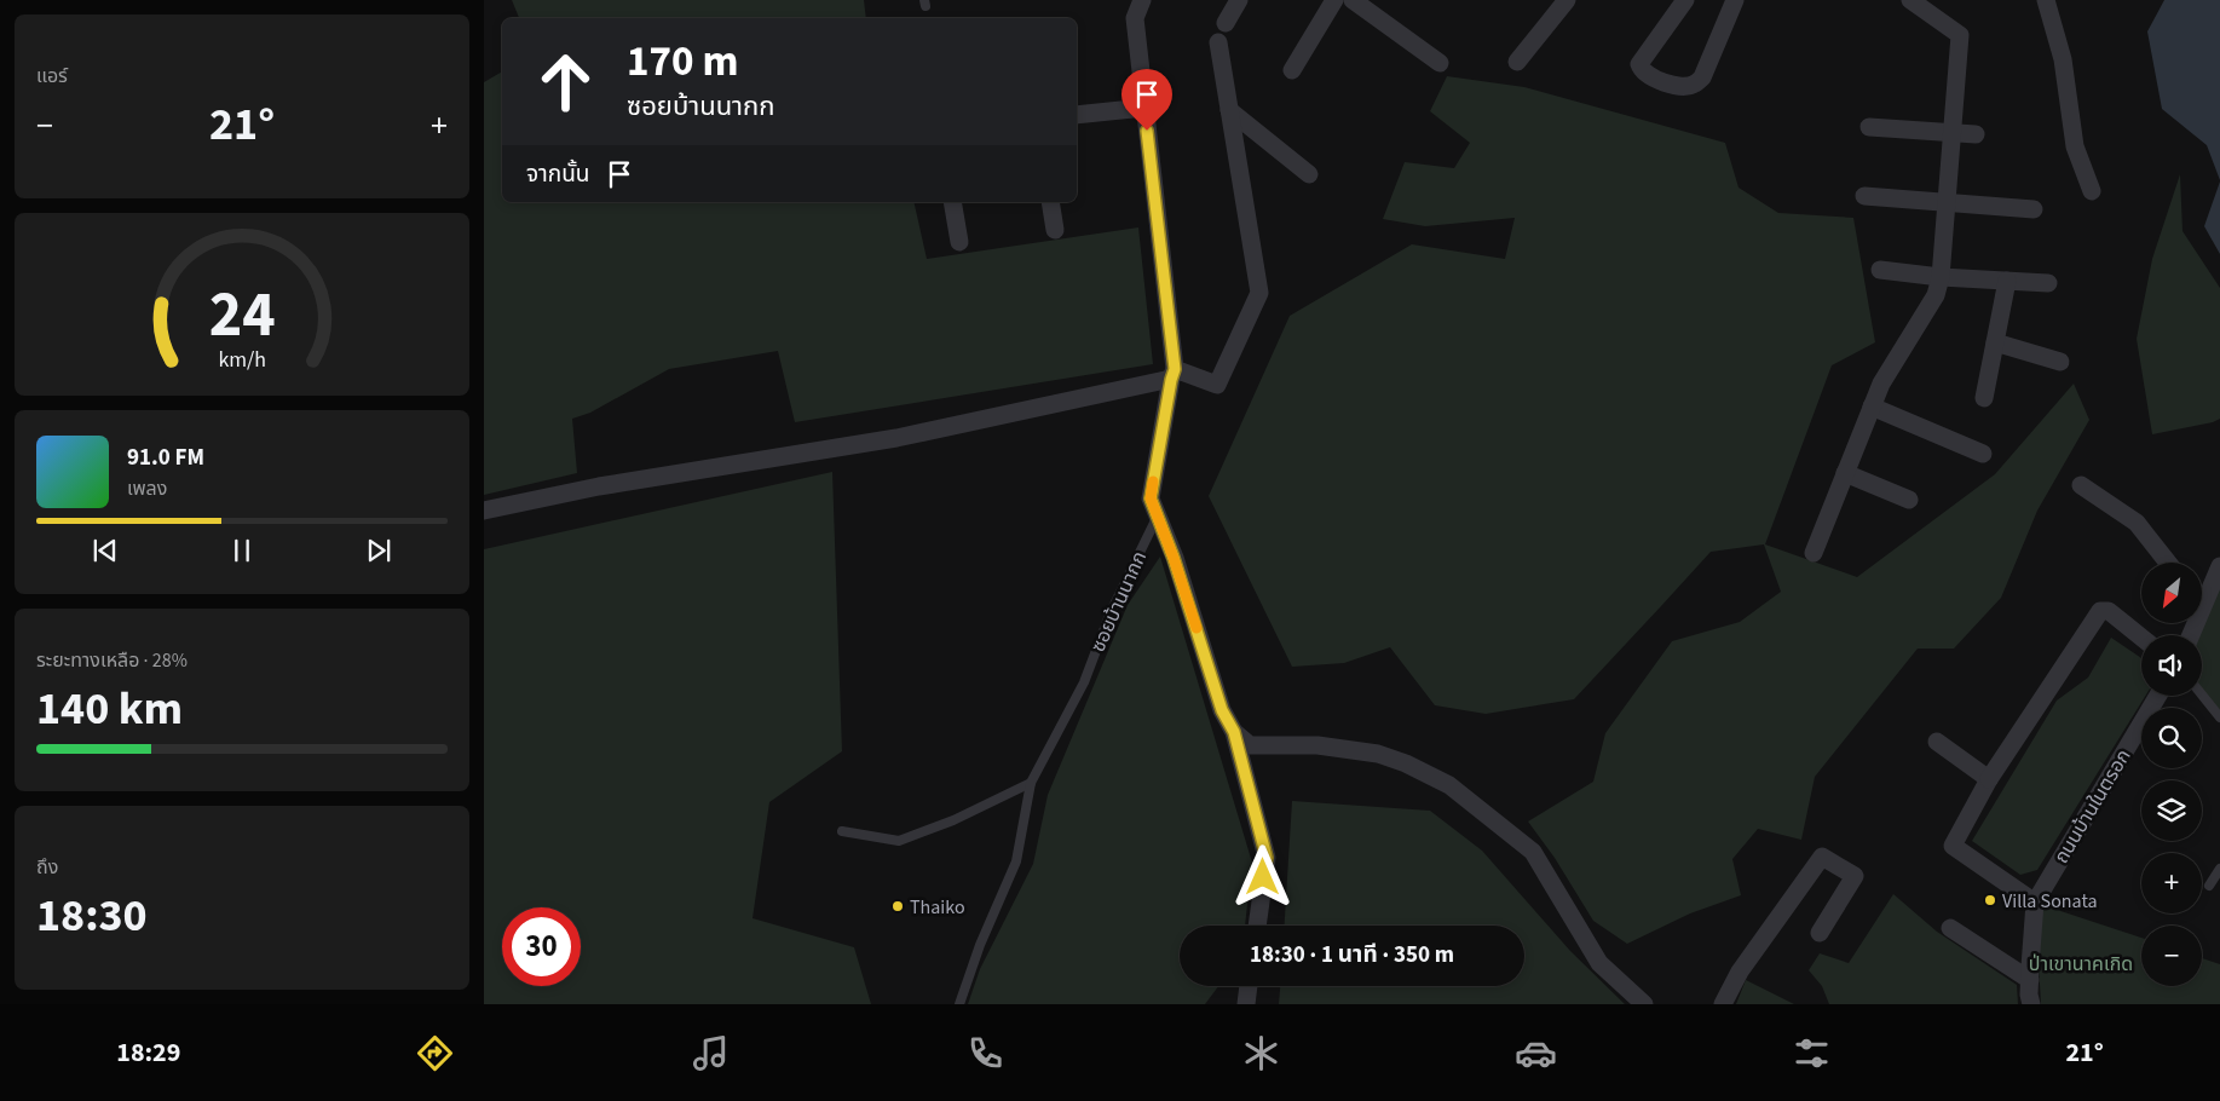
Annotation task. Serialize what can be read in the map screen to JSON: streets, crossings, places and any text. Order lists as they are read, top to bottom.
{
  "streets": {
    "street": ["ถนนบ้านในตรอก"],
    "lane": ["ซอยบ้านนากก"]
  },
  "parks": ["ป่าเขานาคเกิด"],
  "places": ["Villa Sonata", "Thaiko"],
  "north": "bottom left",
  "page": {
    "tile": [
      "แอร์",
      ["ระยะทางเหลือ · 28%", "140 km"],
      ["ถึง", "18:30"]
    ],
    "turn": ["170 m", "ซอยบ้านนากก"],
    "heat": ["−", "21°", "+"],
    "then": "จากนั้น",
    "song": ["91.0 FM", "เพลง"],
    "map_buttons": ["+", "−"],
    "limit": "30",
    "trip": "18:30 · 1 นาที · 350 m",
    "tabs": ["18:29", "21°"],
    "gauge": ["24", "km/h"]
  }
}
